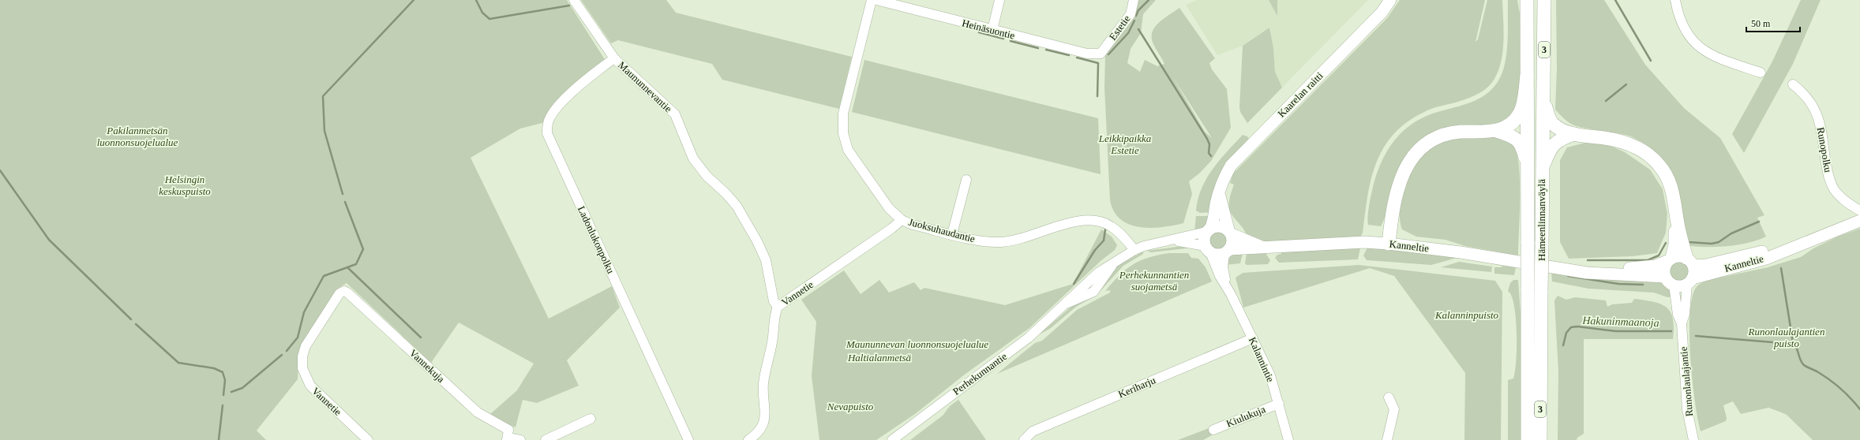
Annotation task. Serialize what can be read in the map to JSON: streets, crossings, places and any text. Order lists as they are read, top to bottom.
{
  "streets": {
    "highway": ["3", "Hämeenlinnanväylä"],
    "main road": ["Kaarelan raitti", "Kanneltie"],
    "street": [
      "Estetie",
      "Heinäsuontie",
      "Maununnevantie",
      "Runopolku",
      "Juoksuhaudantie",
      "Ladonlukonpolku",
      "Vannetie",
      "Kalannintie",
      "Vannekuja",
      "Perhekunnantie",
      "Runonlaulajantie",
      "Keriharju",
      "Kiulukuja"
    ]
  },
  "crossings": [
    ["Estetie", "Heinäsuontie"],
    ["Maununnevantie", "Ladonlukonpolku"],
    ["Maununnevantie", "Vannetie"],
    ["Kaarelan raitti", "Kanneltie"],
    ["Kaarelan raitti", "Kalannintie"],
    ["Kaarelan raitti", "Perhekunnantie"],
    ["Juoksuhaudantie", "Vannetie"],
    ["Juoksuhaudantie", "Perhekunnantie"],
    ["Kanneltie", "Kalannintie"],
    ["Kanneltie", "Perhekunnantie"],
    ["Kanneltie", "Runonlaulajantie"],
    ["Vannetie", "Vannekuja"],
    ["Kalannintie", "Perhekunnantie"],
    ["Kalannintie", "Keriharju"],
    ["Kalannintie", "Kiulukuja"]
  ],
  "water": ["Hakuninmaanoja"],
  "parks": [
    "Pakilanmetsän luonnonsuojelualue",
    "Leikkipaikka Estetie",
    "Helsingin keskuspuisto",
    "Perhekunnantien suojametsä",
    "Kalanninpuisto",
    "Runonlaulajantien puisto",
    "Maununnevan luonnonsuojelualue",
    "Haltialanmetsä",
    "Nevapuisto"
  ],
  "scale_bar": "50 m"
}
